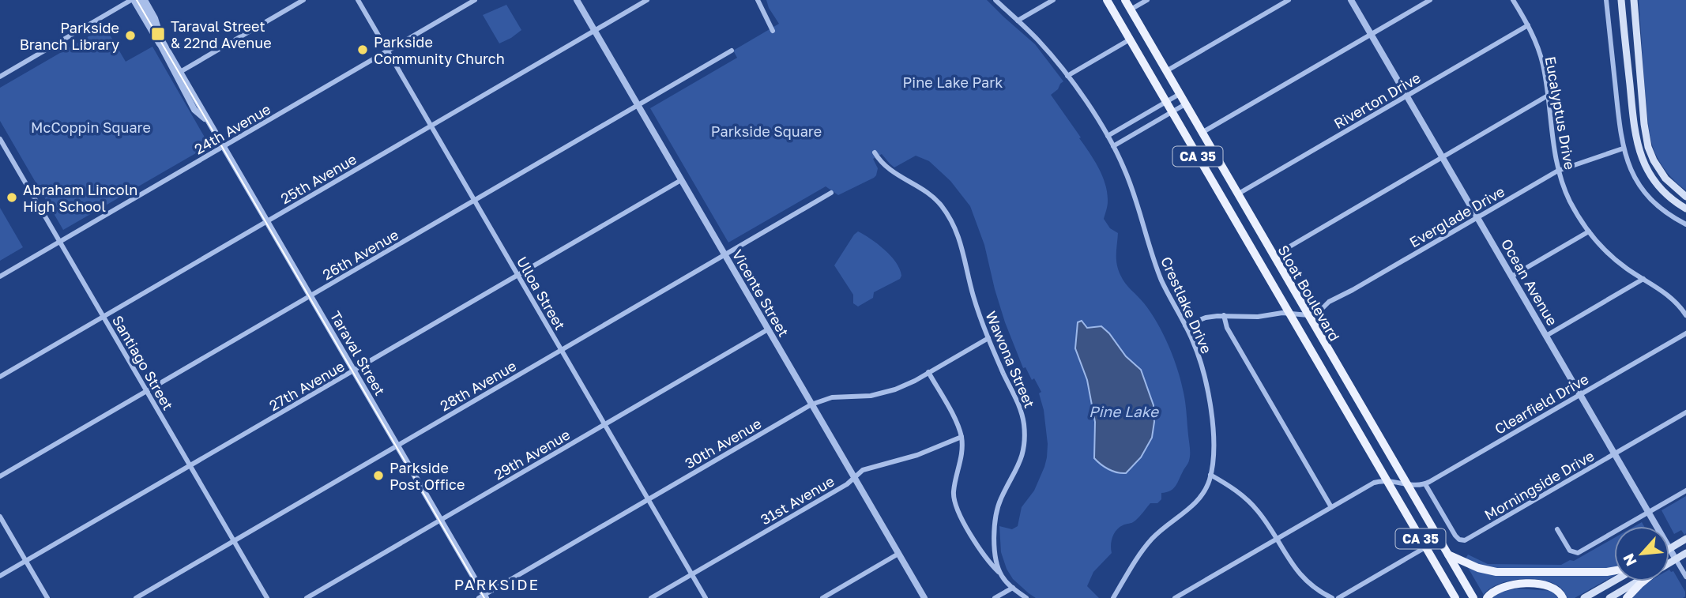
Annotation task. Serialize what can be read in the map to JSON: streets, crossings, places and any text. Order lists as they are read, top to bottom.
{
  "streets": {
    "main road": ["CA 35", "Sloat Boulevard"],
    "street": [
      "Riverton Drive",
      "Eucalyptus Drive",
      "24th Avenue",
      "25th Avenue",
      "Everglade Drive",
      "26th Avenue",
      "Ocean Avenue",
      "Ulloa Street",
      "Vicente Street",
      "Crestlake Drive",
      "Taraval Street",
      "Wawona Street",
      "Santiago Street",
      "27th Avenue",
      "28th Avenue",
      "Clearfield Drive",
      "30th Avenue",
      "29th Avenue",
      "Morningside Drive",
      "31st Avenue"
    ]
  },
  "crossings": [
    ["Riverton Drive", "Eucalyptus Drive"],
    ["Riverton Drive", "Ocean Avenue"],
    ["Riverton Drive", "Sloat Boulevard"],
    ["Eucalyptus Drive", "Everglade Drive"],
    ["24th Avenue", "Ulloa Street"],
    ["24th Avenue", "Taraval Street"],
    ["24th Avenue", "Santiago Street"],
    ["25th Avenue", "Ulloa Street"],
    ["25th Avenue", "Vicente Street"],
    ["25th Avenue", "Taraval Street"],
    ["25th Avenue", "Santiago Street"],
    ["Everglade Drive", "Ocean Avenue"],
    ["Everglade Drive", "Sloat Boulevard"],
    ["26th Avenue", "Ulloa Street"],
    ["26th Avenue", "Vicente Street"],
    ["26th Avenue", "Taraval Street"],
    ["26th Avenue", "Santiago Street"],
    ["Ocean Avenue", "Clearfield Drive"],
    ["Ocean Avenue", "Morningside Drive"],
    ["Ulloa Street", "27th Avenue"],
    ["Ulloa Street", "28th Avenue"],
    ["Ulloa Street", "30th Avenue"],
    ["Ulloa Street", "29th Avenue"],
    ["Ulloa Street", "31st Avenue"],
    ["Vicente Street", "27th Avenue"],
    ["Vicente Street", "28th Avenue"],
    ["Vicente Street", "30th Avenue"],
    ["Vicente Street", "29th Avenue"],
    ["Vicente Street", "31st Avenue"],
    ["Taraval Street", "27th Avenue"],
    ["Taraval Street", "28th Avenue"],
    ["Taraval Street", "30th Avenue"],
    ["Taraval Street", "29th Avenue"],
    ["Wawona Street", "30th Avenue"],
    ["Santiago Street", "27th Avenue"],
    ["Santiago Street", "28th Avenue"],
    ["Clearfield Drive", "Morningside Drive"]
  ],
  "districts": ["PARKSIDE"],
  "water": ["Pine Lake"],
  "parks": ["Pine Lake Park", "McCoppin Square", "Parkside Square"],
  "places": {
    "transit": ["Taraval Street & 22nd Avenue"],
    "other": [
      "Parkside Branch Library",
      "Parkside Community Church",
      "Abraham Lincoln High School",
      "Parkside Post Office"
    ]
  },
  "north": "bottom left"
}
